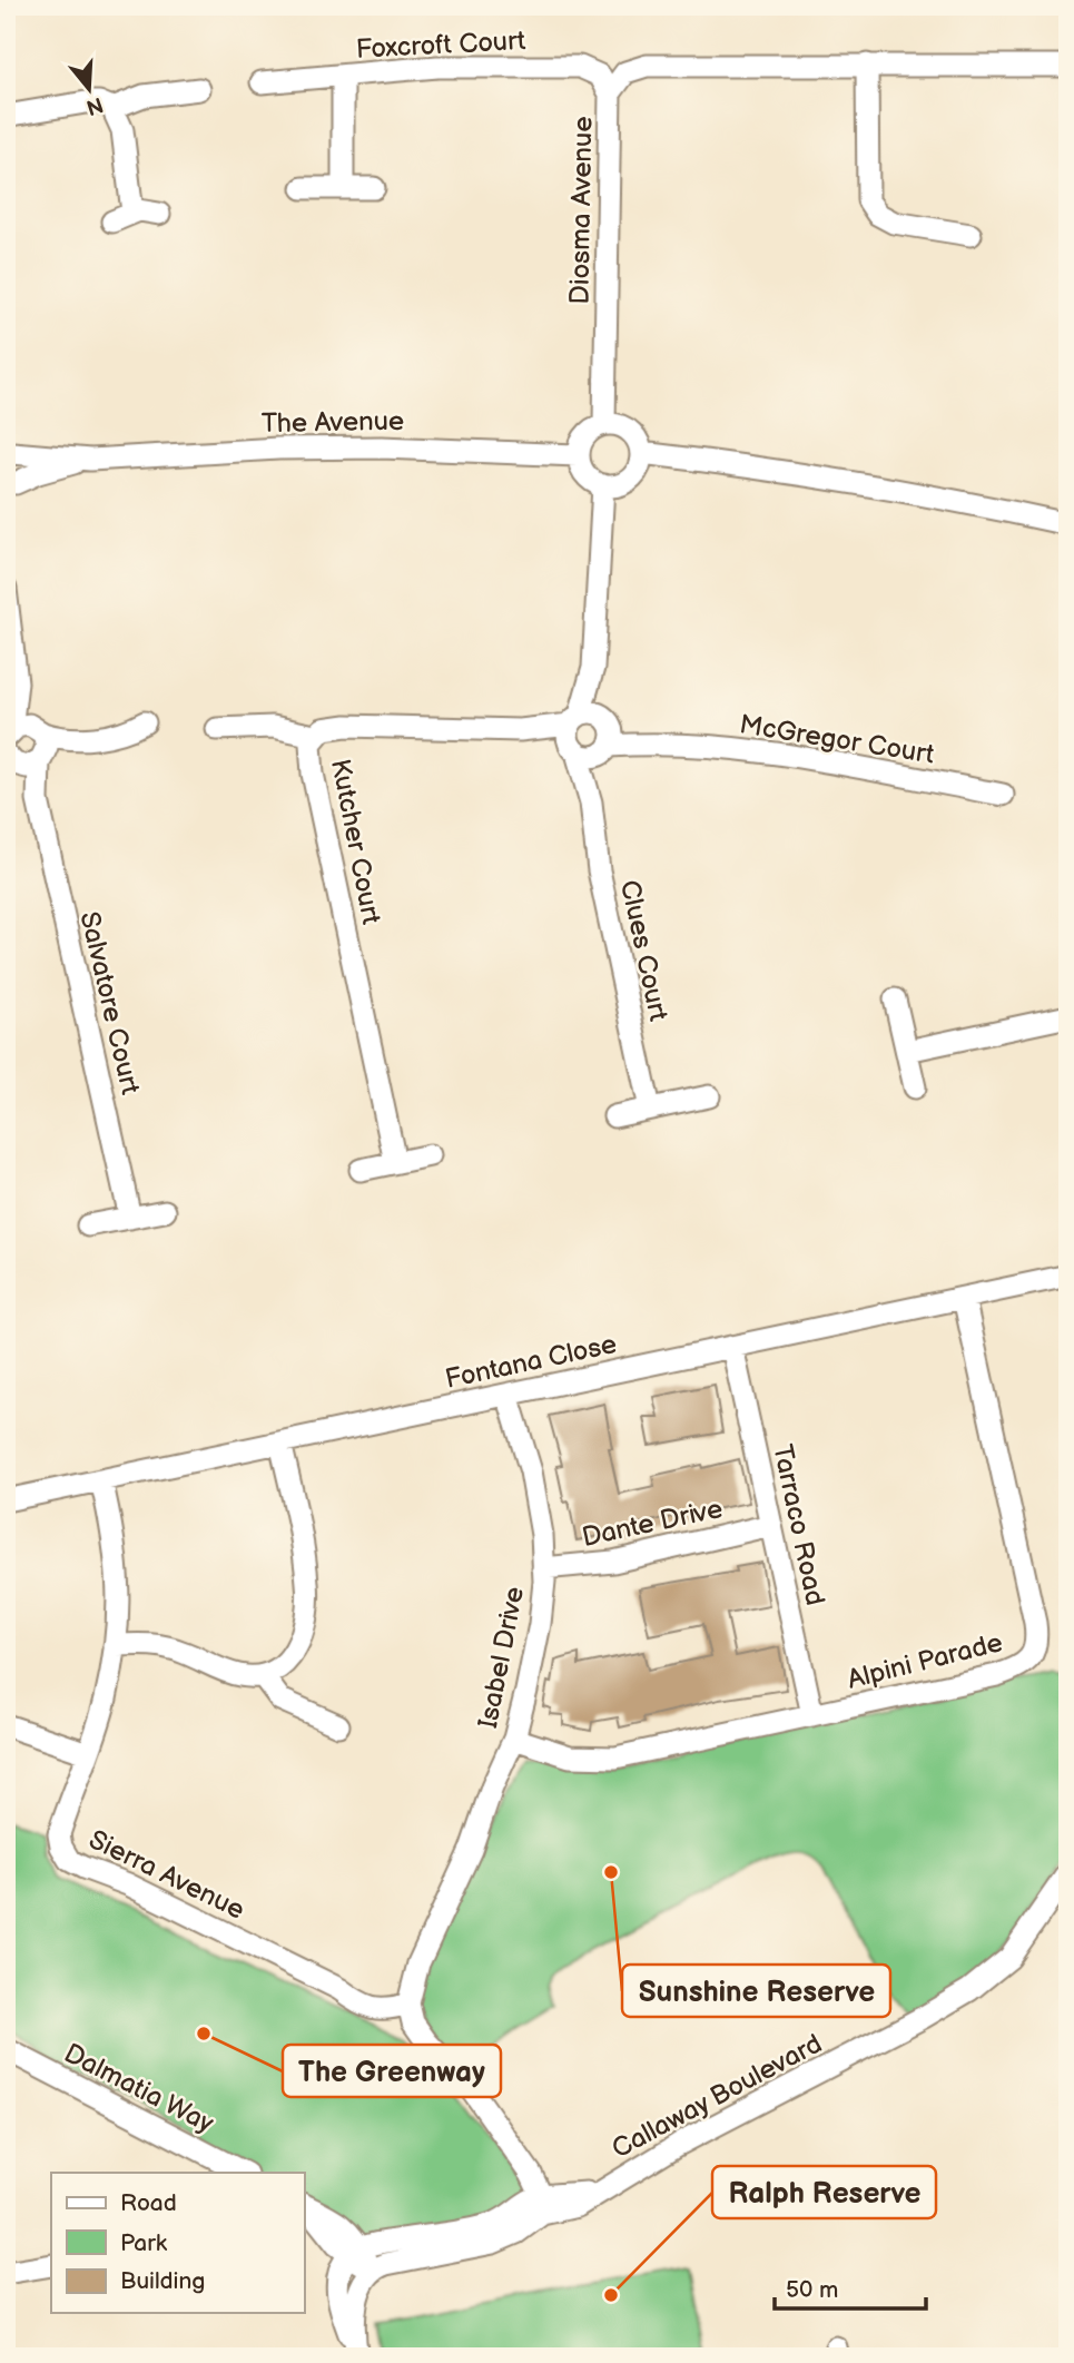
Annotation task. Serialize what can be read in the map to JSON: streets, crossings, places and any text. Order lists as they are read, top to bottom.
{
  "streets": {
    "street": [
      "Foxcroft Court",
      "Diosma Avenue",
      "The Avenue",
      "McGregor Court",
      "Kutcher Court",
      "Clues Court",
      "Salvatore Court",
      "Fontana Close",
      "Dante Drive",
      "Tarraco Road",
      "Isabel Drive",
      "Alpini Parade",
      "Sierra Avenue",
      "Dalmatia Way",
      "Callaway Boulevard"
    ]
  },
  "crossings": [
    ["Foxcroft Court", "Diosma Avenue"],
    ["Diosma Avenue", "The Avenue"],
    ["Diosma Avenue", "Clues Court"],
    ["The Avenue", "Clues Court"],
    ["McGregor Court", "Kutcher Court"],
    ["McGregor Court", "Clues Court"],
    ["Kutcher Court", "Clues Court"],
    ["Fontana Close", "Tarraco Road"],
    ["Fontana Close", "Isabel Drive"],
    ["Fontana Close", "Alpini Parade"],
    ["Fontana Close", "Sierra Avenue"],
    ["Dante Drive", "Tarraco Road"],
    ["Dante Drive", "Isabel Drive"],
    ["Tarraco Road", "Alpini Parade"],
    ["Isabel Drive", "Alpini Parade"],
    ["Isabel Drive", "Sierra Avenue"]
  ],
  "places": ["Sunshine Reserve", "The Greenway", "Ralph Reserve"],
  "legend": ["Road", "Park", "Building"],
  "scale_bar": "50 m",
  "north": "bottom"
}
